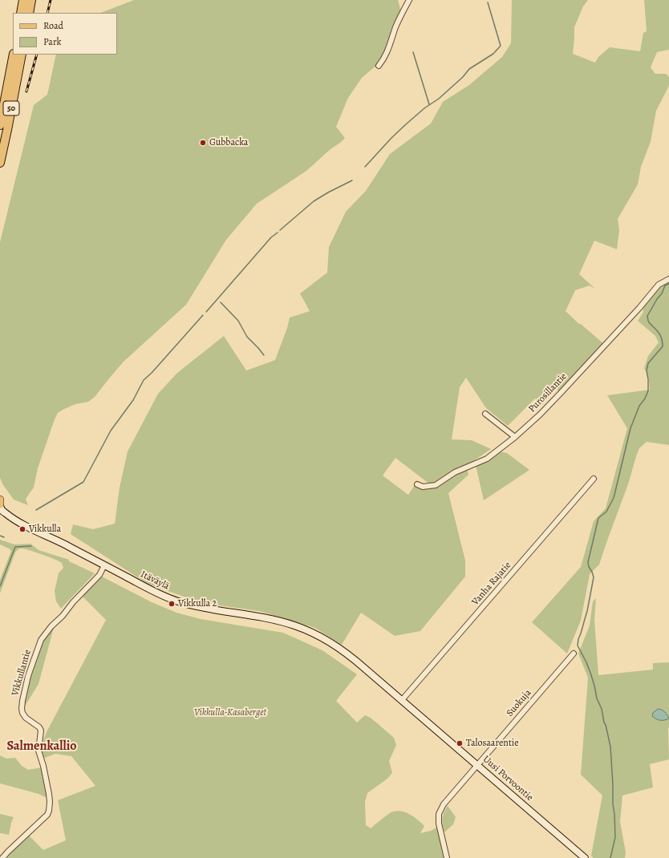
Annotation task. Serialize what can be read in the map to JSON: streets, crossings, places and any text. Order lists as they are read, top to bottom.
{
  "streets": {
    "highway": ["50"],
    "main road": ["Itäväylä", "Uusi Porvoontie"],
    "street": [
      "Purosillantie",
      "Vanha Rajatie",
      "Vikkullantie",
      "Suokuja"
    ]
  },
  "crossings": [
    ["Itäväylä", "Vikkullantie"],
    ["Itäväylä", "Uusi Porvoontie"],
    ["Vanha Rajatie", "Uusi Porvoontie"],
    ["Suokuja", "Uusi Porvoontie"]
  ],
  "districts": ["Salmenkallio"],
  "parks": ["Vikkulla-Kasaberget"],
  "places": [
    "Gubbacka",
    "Vikkulla",
    "Vikkulla 2",
    "Talosaarentie"
  ],
  "legend": ["Road", "Park"]
}
